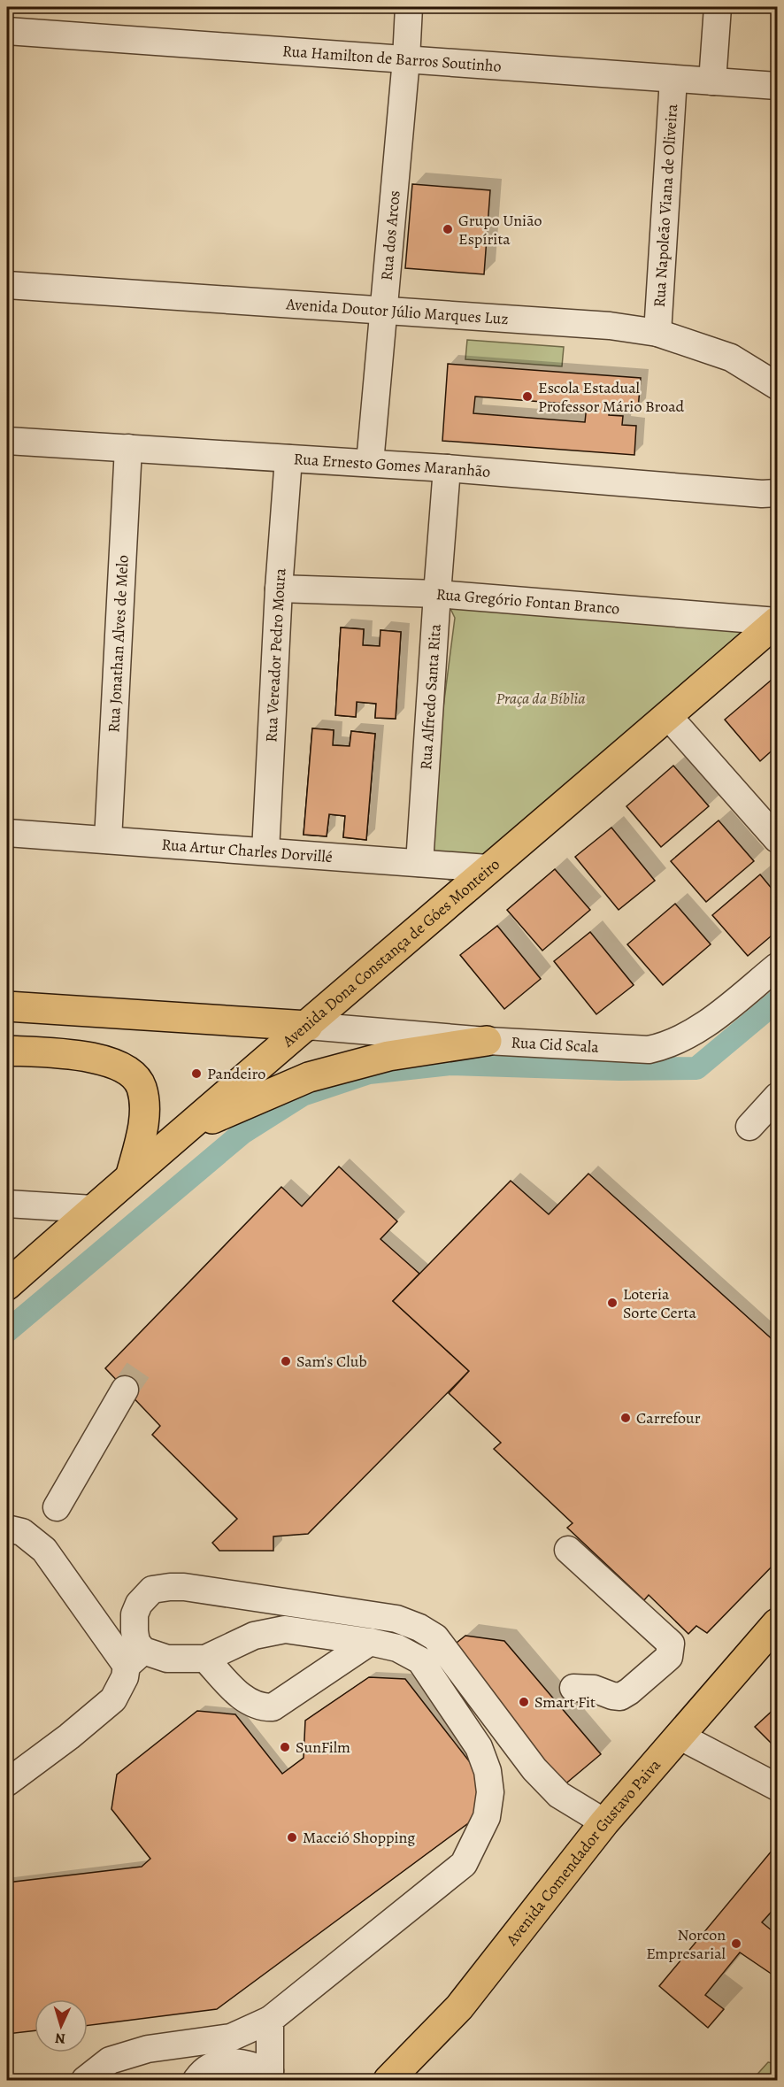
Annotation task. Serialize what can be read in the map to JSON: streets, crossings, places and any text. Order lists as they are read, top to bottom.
{
  "streets": {
    "main road": ["Avenida Dona Constança de Góes Monteiro", "Avenida Comendador Gustavo Paiva"],
    "street": [
      "Rua Hamilton de Barros Soutinho",
      "Rua Napoleão Viana de Oliveira",
      "Rua dos Arcos",
      "Avenida Doutor Júlio Marques Luz",
      "Rua Ernesto Gomes Maranhão",
      "Rua Gregório Fontan Branco",
      "Rua Jonathan Alves de Melo",
      "Rua Vereador Pedro Moura",
      "Rua Alfredo Santa Rita",
      "Rua Artur Charles Dorvillé",
      "Rua Cid Scala"
    ]
  },
  "crossings": [
    ["Rua Hamilton de Barros Soutinho", "Rua Napoleão Viana de Oliveira"],
    ["Rua Hamilton de Barros Soutinho", "Rua dos Arcos"],
    ["Rua Napoleão Viana de Oliveira", "Avenida Doutor Júlio Marques Luz"],
    ["Rua dos Arcos", "Avenida Doutor Júlio Marques Luz"],
    ["Rua dos Arcos", "Rua Ernesto Gomes Maranhão"],
    ["Rua Ernesto Gomes Maranhão", "Rua Jonathan Alves de Melo"],
    ["Rua Ernesto Gomes Maranhão", "Rua Vereador Pedro Moura"],
    ["Rua Ernesto Gomes Maranhão", "Rua Alfredo Santa Rita"],
    ["Rua Gregório Fontan Branco", "Rua Vereador Pedro Moura"],
    ["Rua Gregório Fontan Branco", "Rua Alfredo Santa Rita"],
    ["Rua Gregório Fontan Branco", "Avenida Dona Constança de Góes Monteiro"],
    ["Rua Jonathan Alves de Melo", "Rua Artur Charles Dorvillé"],
    ["Rua Vereador Pedro Moura", "Rua Artur Charles Dorvillé"],
    ["Rua Alfredo Santa Rita", "Rua Artur Charles Dorvillé"],
    ["Rua Artur Charles Dorvillé", "Avenida Dona Constança de Góes Monteiro"],
    ["Avenida Dona Constança de Góes Monteiro", "Rua Cid Scala"]
  ],
  "parks": ["Praça da Bíblia"],
  "places": [
    "Grupo União Espírita",
    "Escola Estadual Professor Mário Broad",
    "Pandeiro",
    "Loteria Sorte Certa",
    "Sam's Club",
    "Carrefour",
    "Smart Fit",
    "SunFilm",
    "Maceió Shopping",
    "Norcon Empresarial"
  ],
  "north": "bottom"
}
